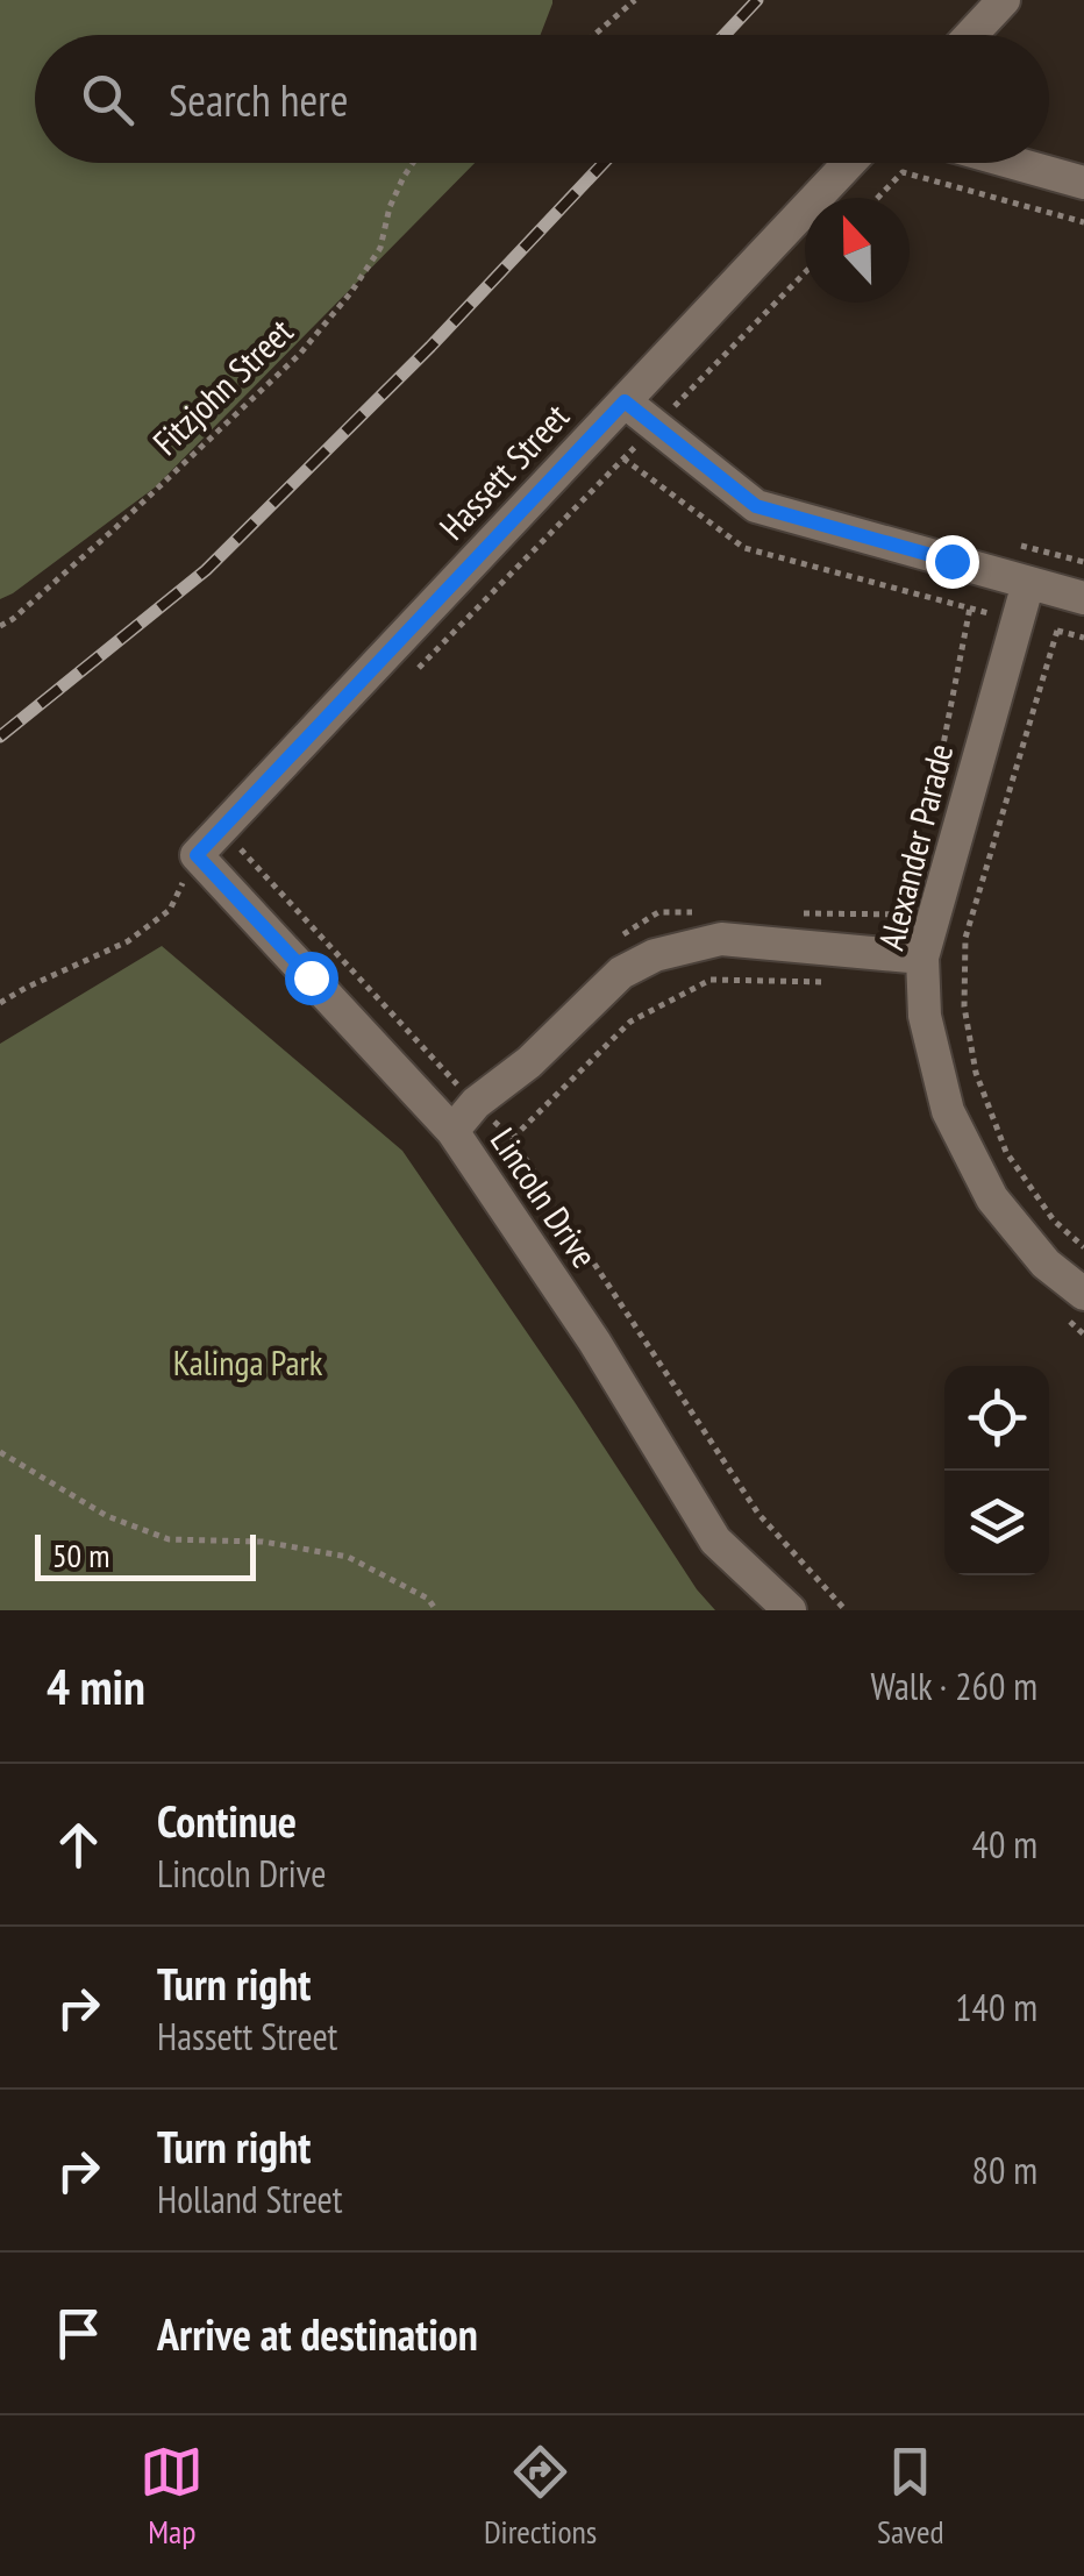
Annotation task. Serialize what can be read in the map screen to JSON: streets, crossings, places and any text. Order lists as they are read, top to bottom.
{
  "streets": {
    "street": ["Hassett Street", "Alexander Parade", "Lincoln Drive"],
    "path": ["Fitzjohn Street"]
  },
  "crossings": [
    ["Hassett Street", "Lincoln Drive"]
  ],
  "parks": ["Kalinga Park"],
  "scale_bar": "50 m",
  "north": "top",
  "page": {
    "search": "Search here",
    "scale": "50 m",
    "heading": ["4 min", "Walk · 260 m"],
    "list": [
      ["Continue", "Lincoln Drive", "40 m"],
      ["Turn right", "Hassett Street", "140 m"],
      ["Turn right", "Holland Street", "80 m"],
      "Arrive at destination"
    ],
    "nav": ["Map", "Directions", "Saved"]
  }
}
